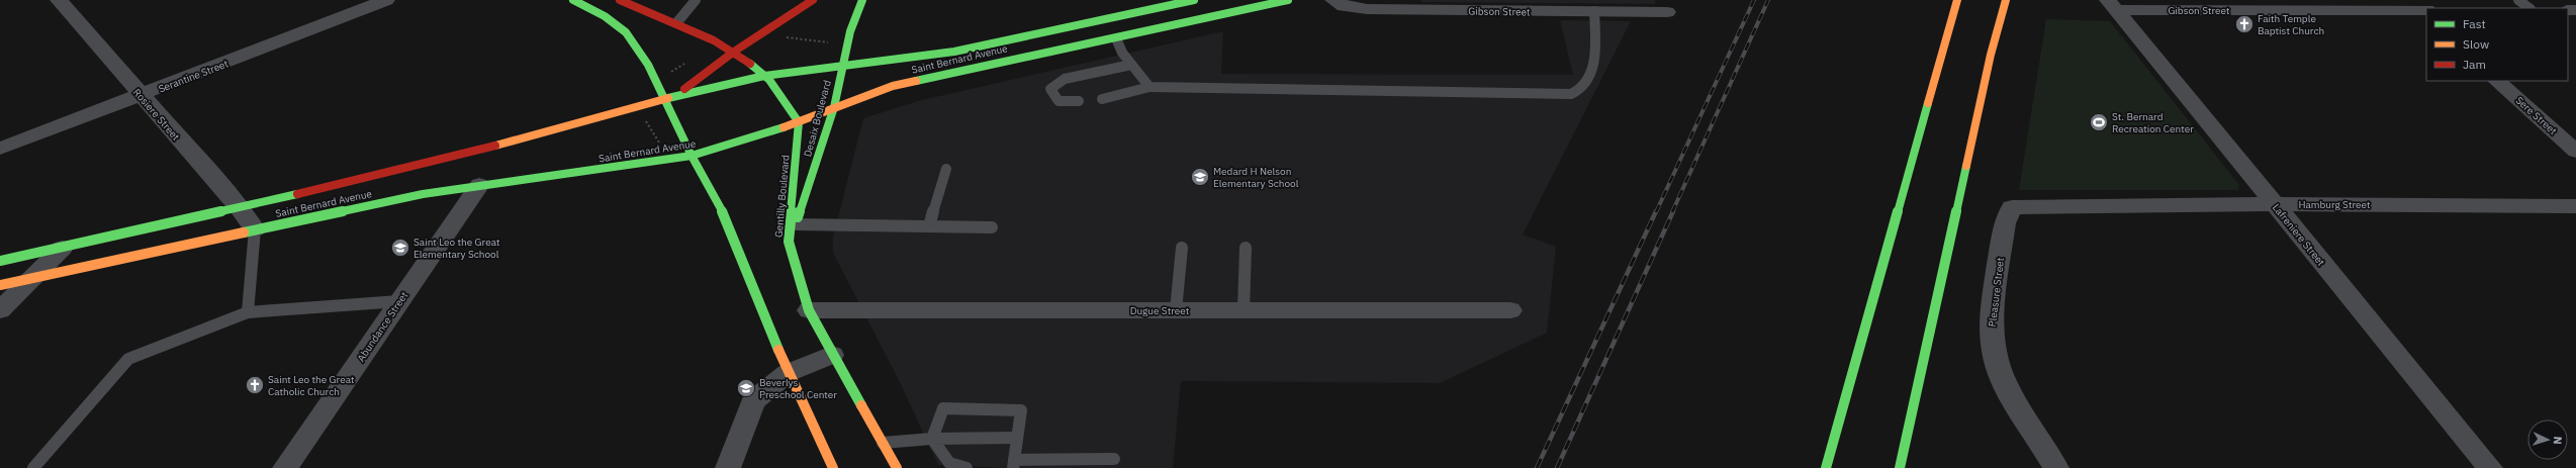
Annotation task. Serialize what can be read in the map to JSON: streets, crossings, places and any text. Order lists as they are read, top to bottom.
{
  "streets": {
    "main road": ["Saint Bernard Avenue", "Desaix Boulevard", "Gentilly Boulevard"],
    "street": [
      "Gibson Street",
      "Serantine Street",
      "Rosiere Street",
      "Sere Street",
      "Hamburg Street",
      "Lafreniere Street",
      "Pleasure Street",
      "Dugue Street",
      "Abundance Street"
    ]
  },
  "crossings": [
    ["Gibson Street", "Lafreniere Street"],
    ["Saint Bernard Avenue", "Rosiere Street"],
    ["Saint Bernard Avenue", "Desaix Boulevard"],
    ["Saint Bernard Avenue", "Gentilly Boulevard"],
    ["Saint Bernard Avenue", "Abundance Street"],
    ["Serantine Street", "Rosiere Street"],
    ["Desaix Boulevard", "Gentilly Boulevard"],
    ["Gentilly Boulevard", "Dugue Street"],
    ["Hamburg Street", "Lafreniere Street"],
    ["Hamburg Street", "Pleasure Street"]
  ],
  "places": {
    "church": ["Faith Temple Baptist Church", "Saint Leo the Great Catholic Church"],
    "sports": ["St. Bernard Recreation Center"],
    "school or university": ["Medard H Nelson Elementary School", "Saint Leo the Great Elementary School", "Beverlys Preschool Center"]
  },
  "legend": ["Fast", "Slow", "Jam"],
  "north": "right"
}
